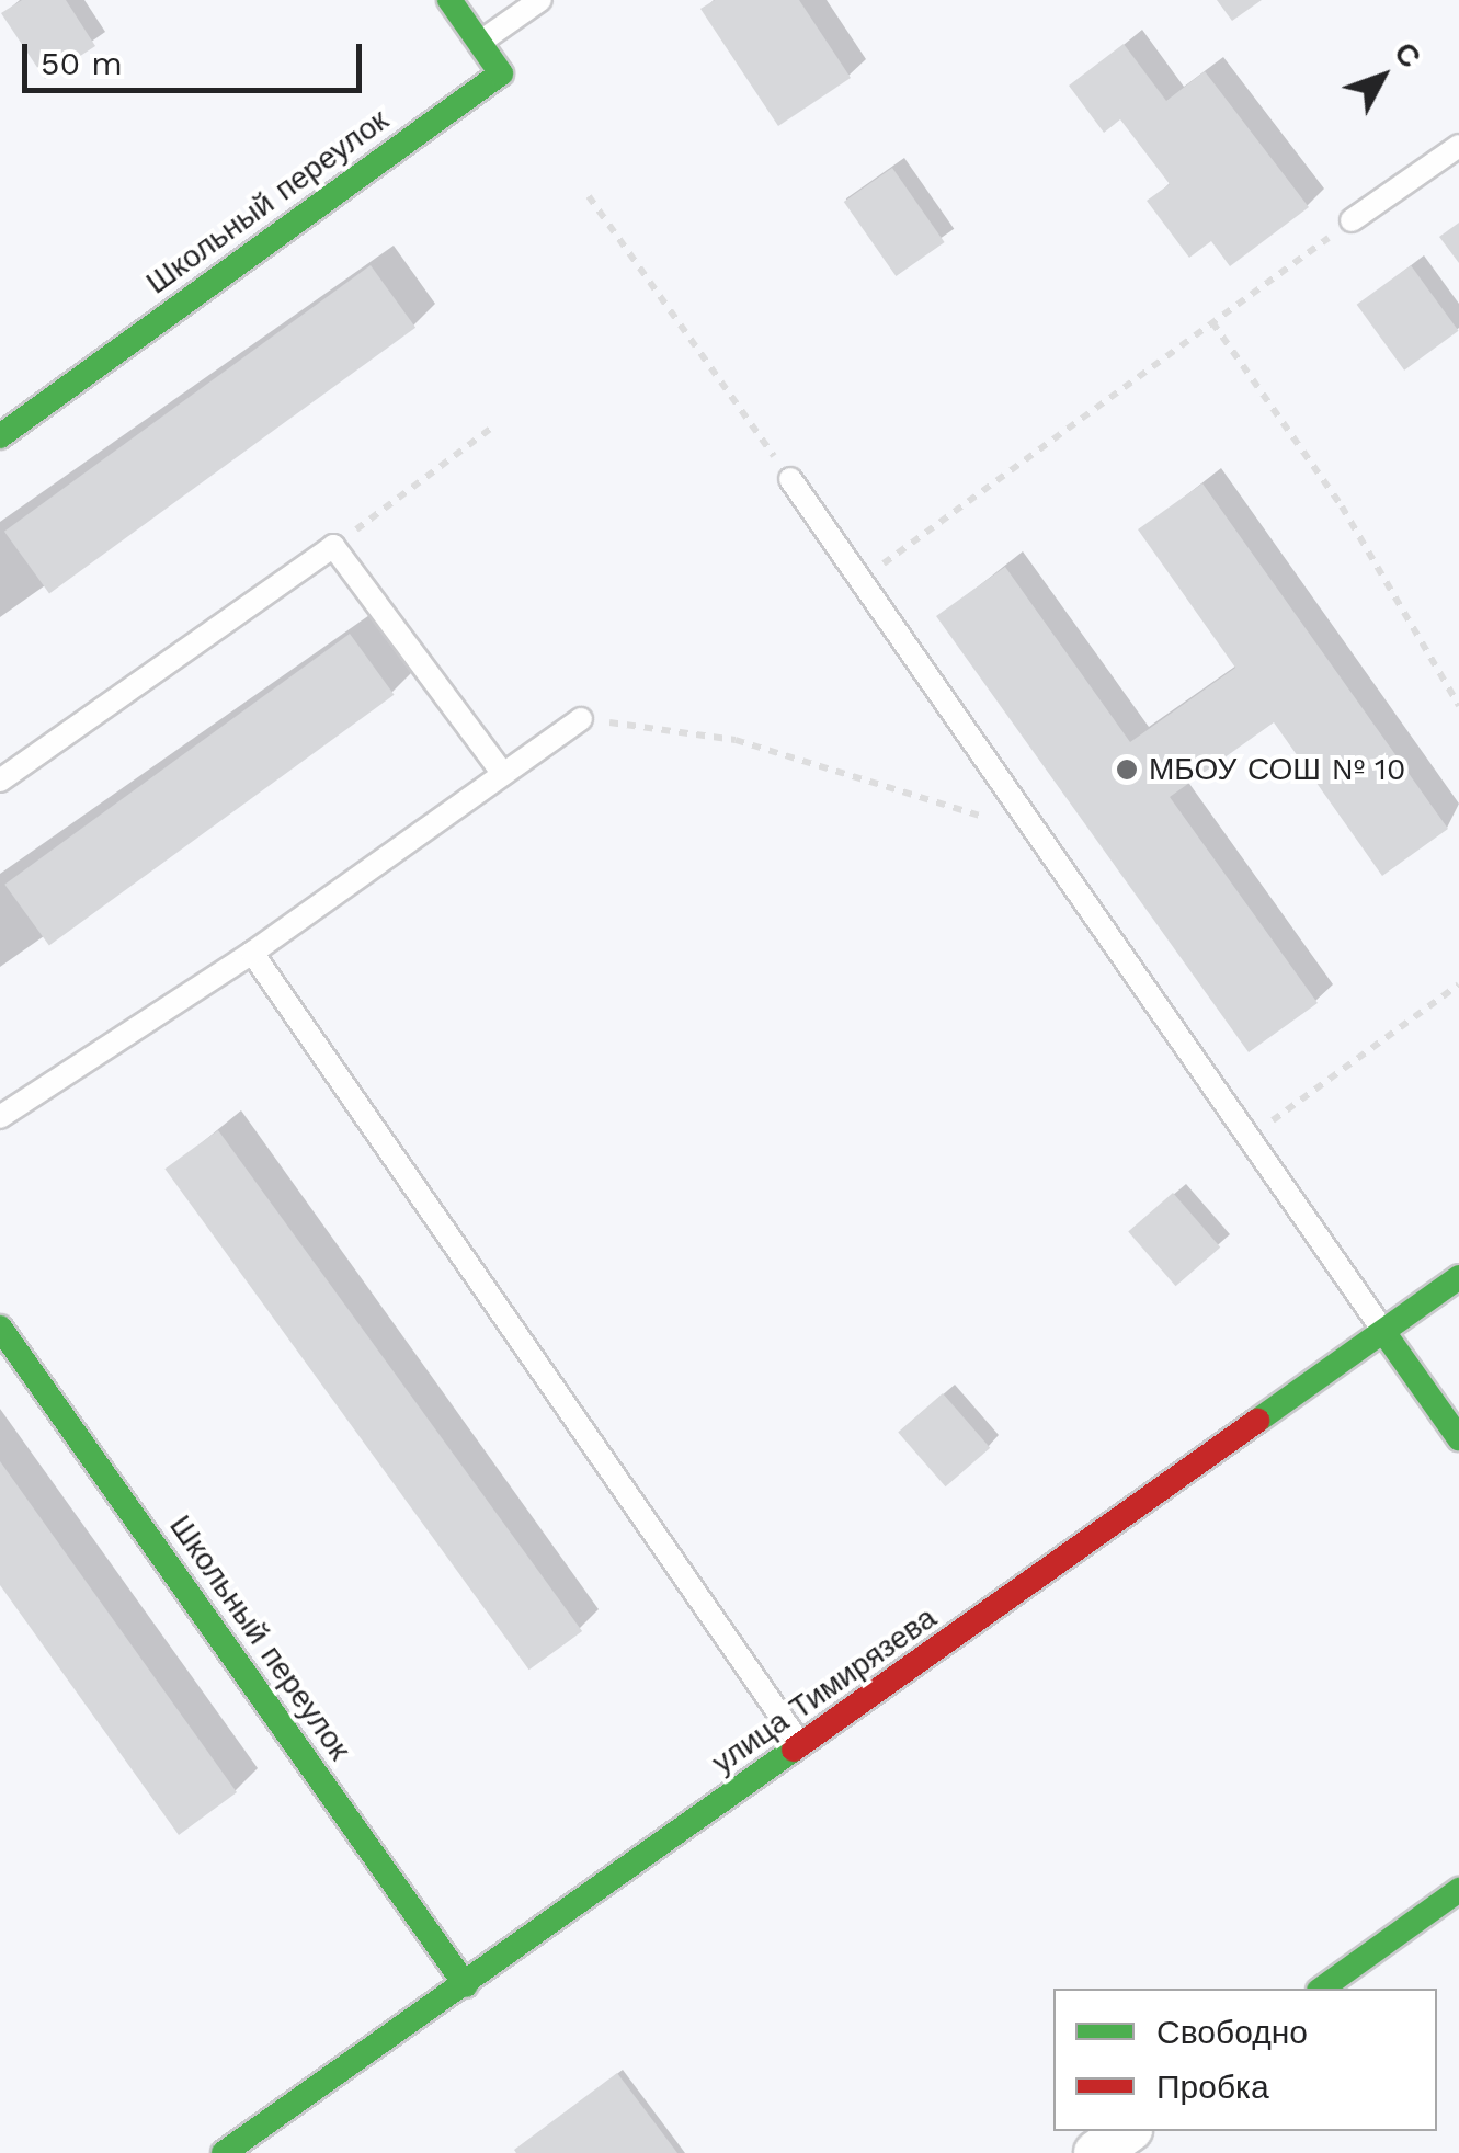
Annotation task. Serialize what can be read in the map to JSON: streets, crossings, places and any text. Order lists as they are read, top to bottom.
{
  "streets": {
    "street": ["Школьный переулок", "улица Тимирязева"]
  },
  "crossings": [
    ["Школьный переулок", "улица Тимирязева"]
  ],
  "places": ["МБОУ СОШ № 10"],
  "legend": ["Свободно", "Пробка"],
  "scale_bar": "50 m",
  "north": "top right"
}
